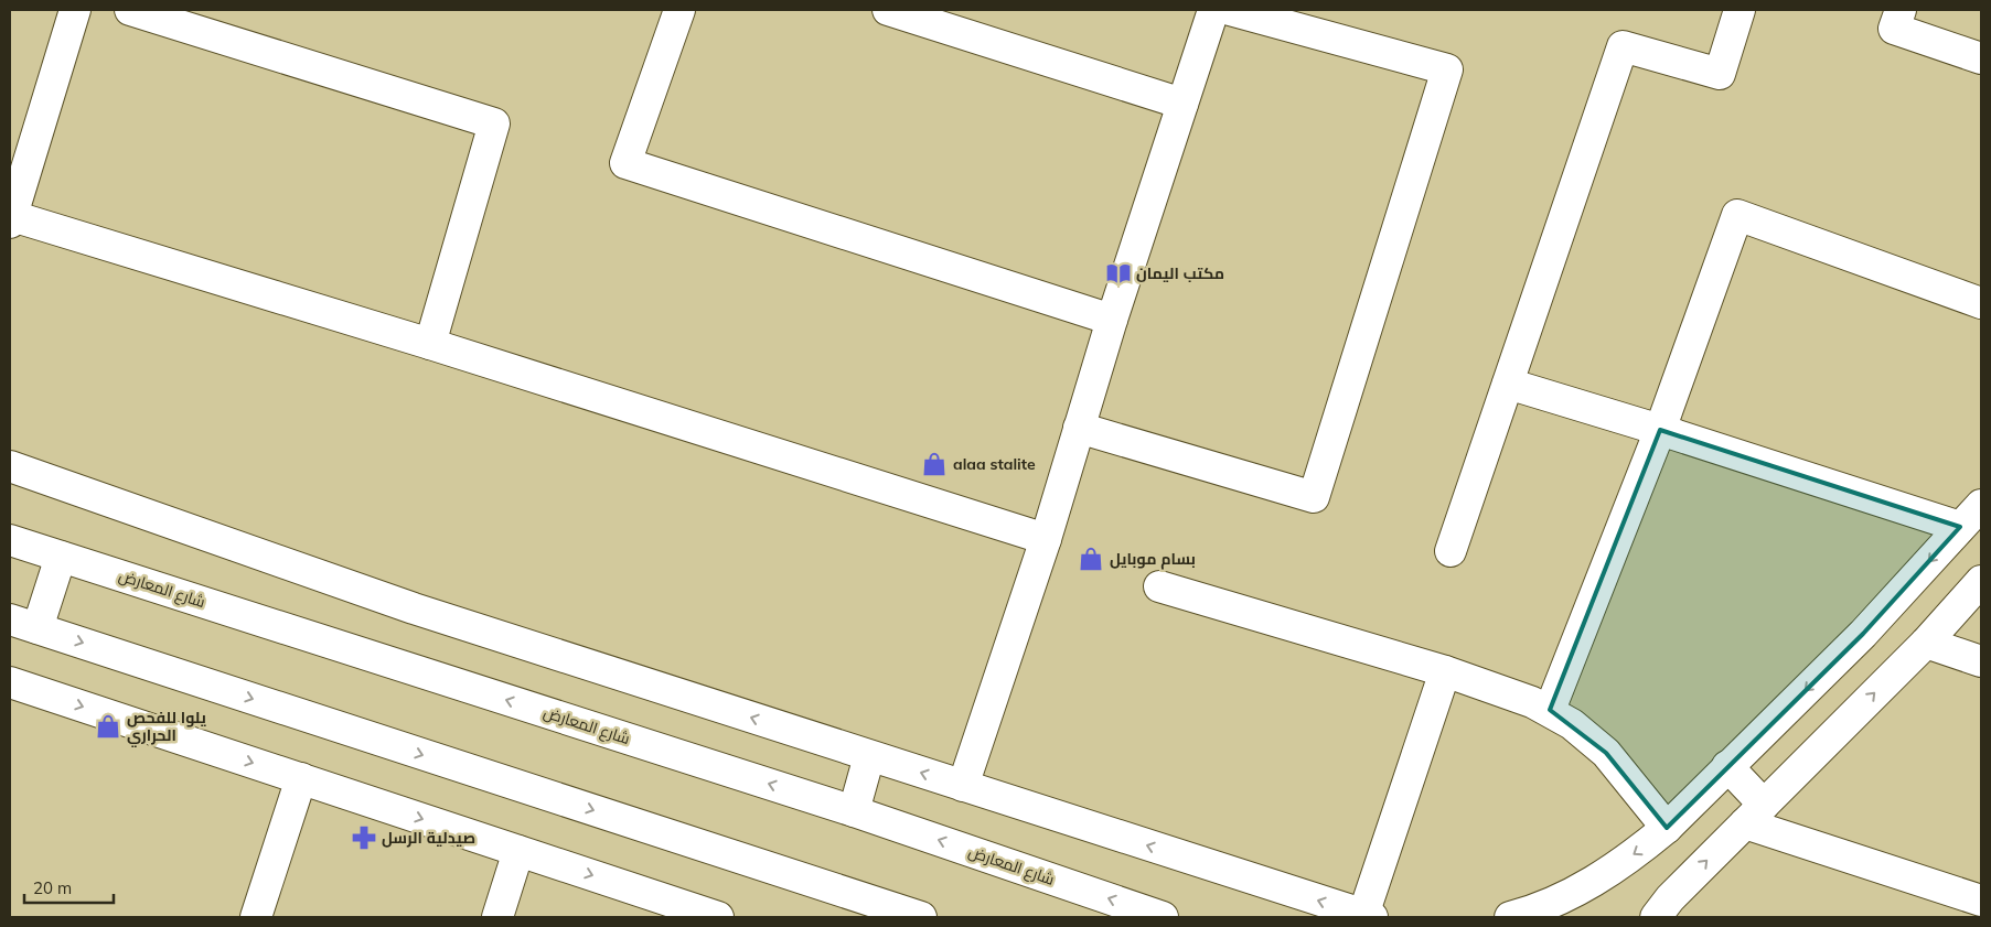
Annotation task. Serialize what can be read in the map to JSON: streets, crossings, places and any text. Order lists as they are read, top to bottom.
{
  "streets": {
    "street": ["شارع المعارض"]
  },
  "places": {
    "library": ["مكتب اليمان"],
    "shop": ["alaa stalite", "بسام موبايل", "يلوا للفحص الحراري"],
    "pharmacy": ["صيدلية الرسل"]
  },
  "scale_bar": "20 m"
}
